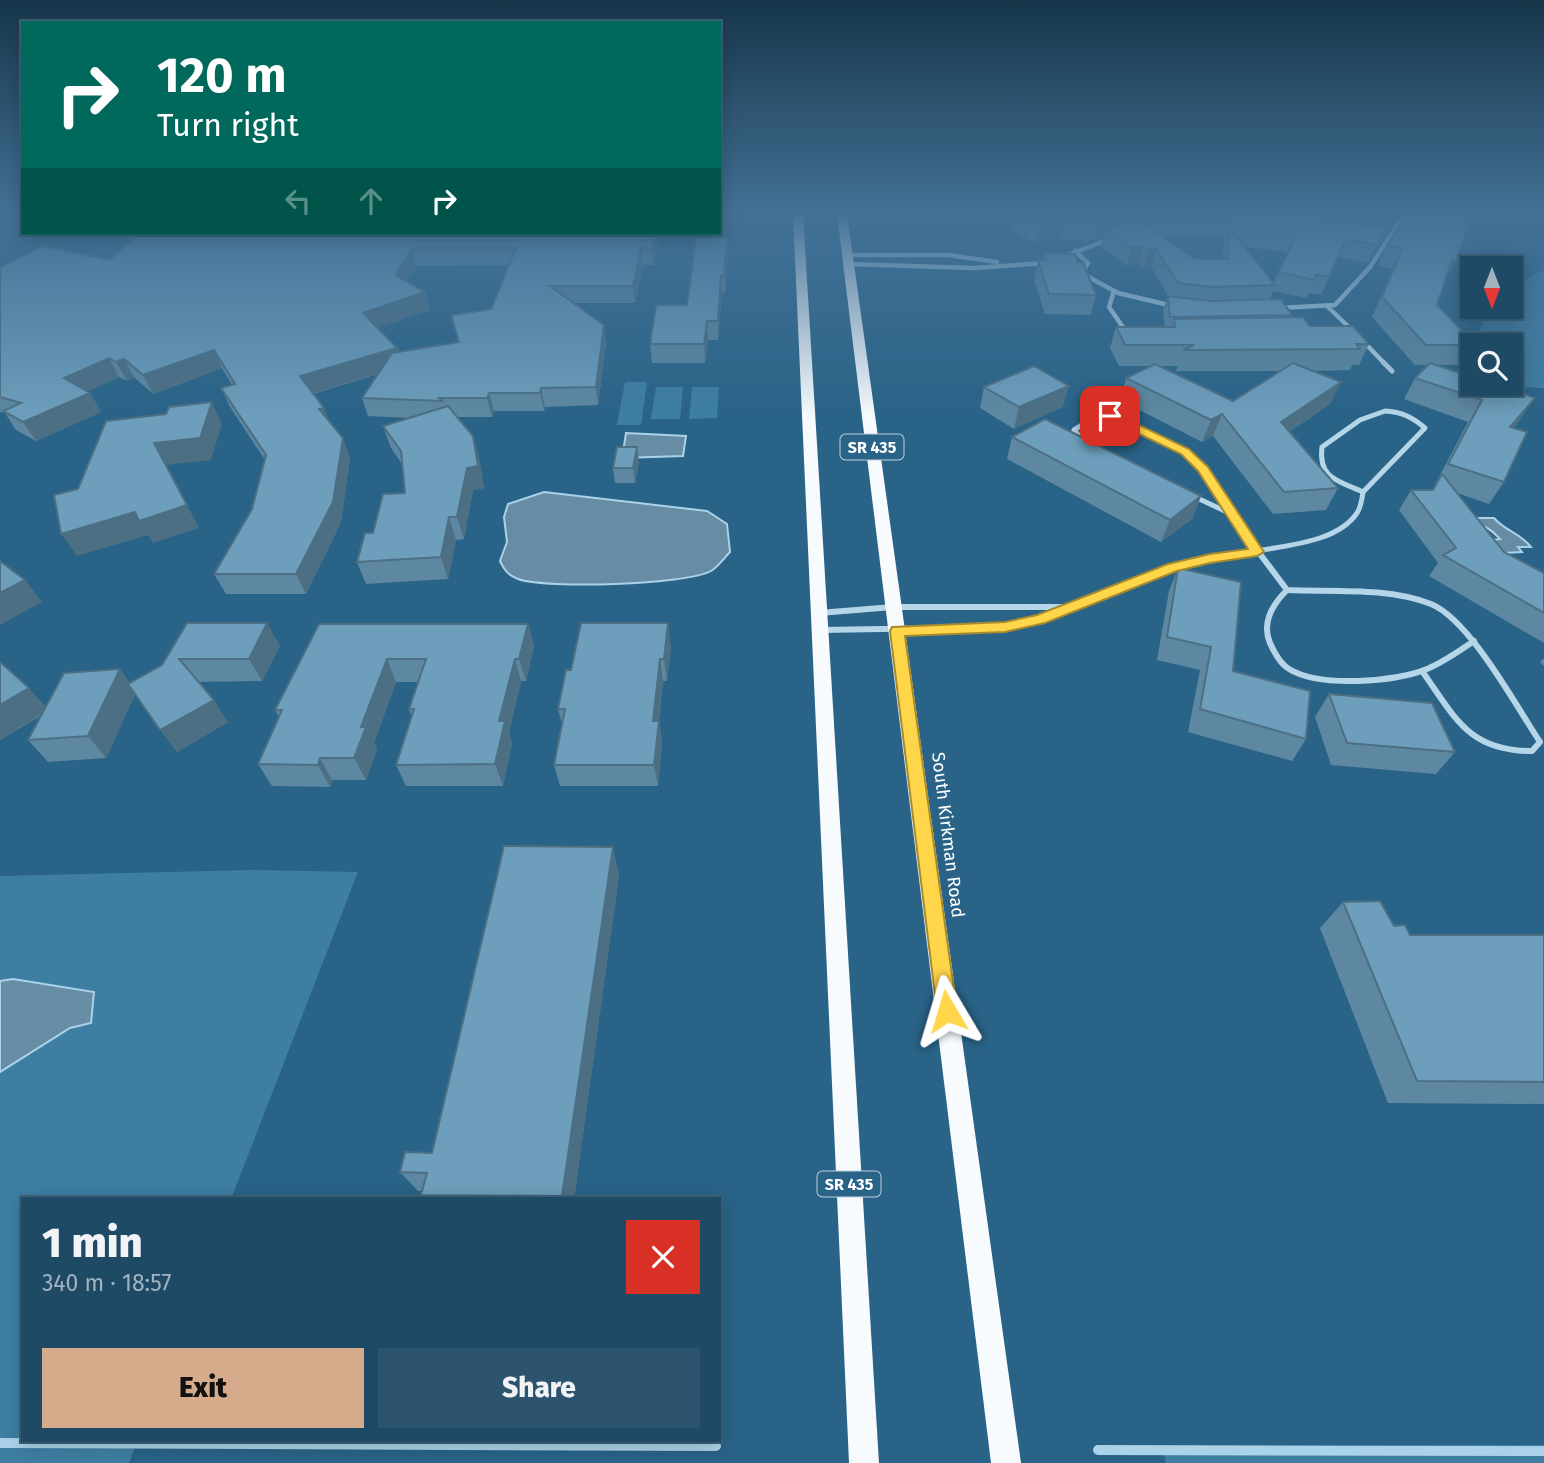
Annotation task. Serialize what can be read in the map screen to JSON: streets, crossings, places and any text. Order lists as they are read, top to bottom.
{
  "streets": {
    "main road": ["SR 435", "South Kirkman Road"]
  },
  "north": "bottom",
  "page": {
    "turn": ["120 m", "Turn right"],
    "heading": ["1 min", "340 m · 18:57"],
    "buttons": ["Exit", "Share"]
  }
}
